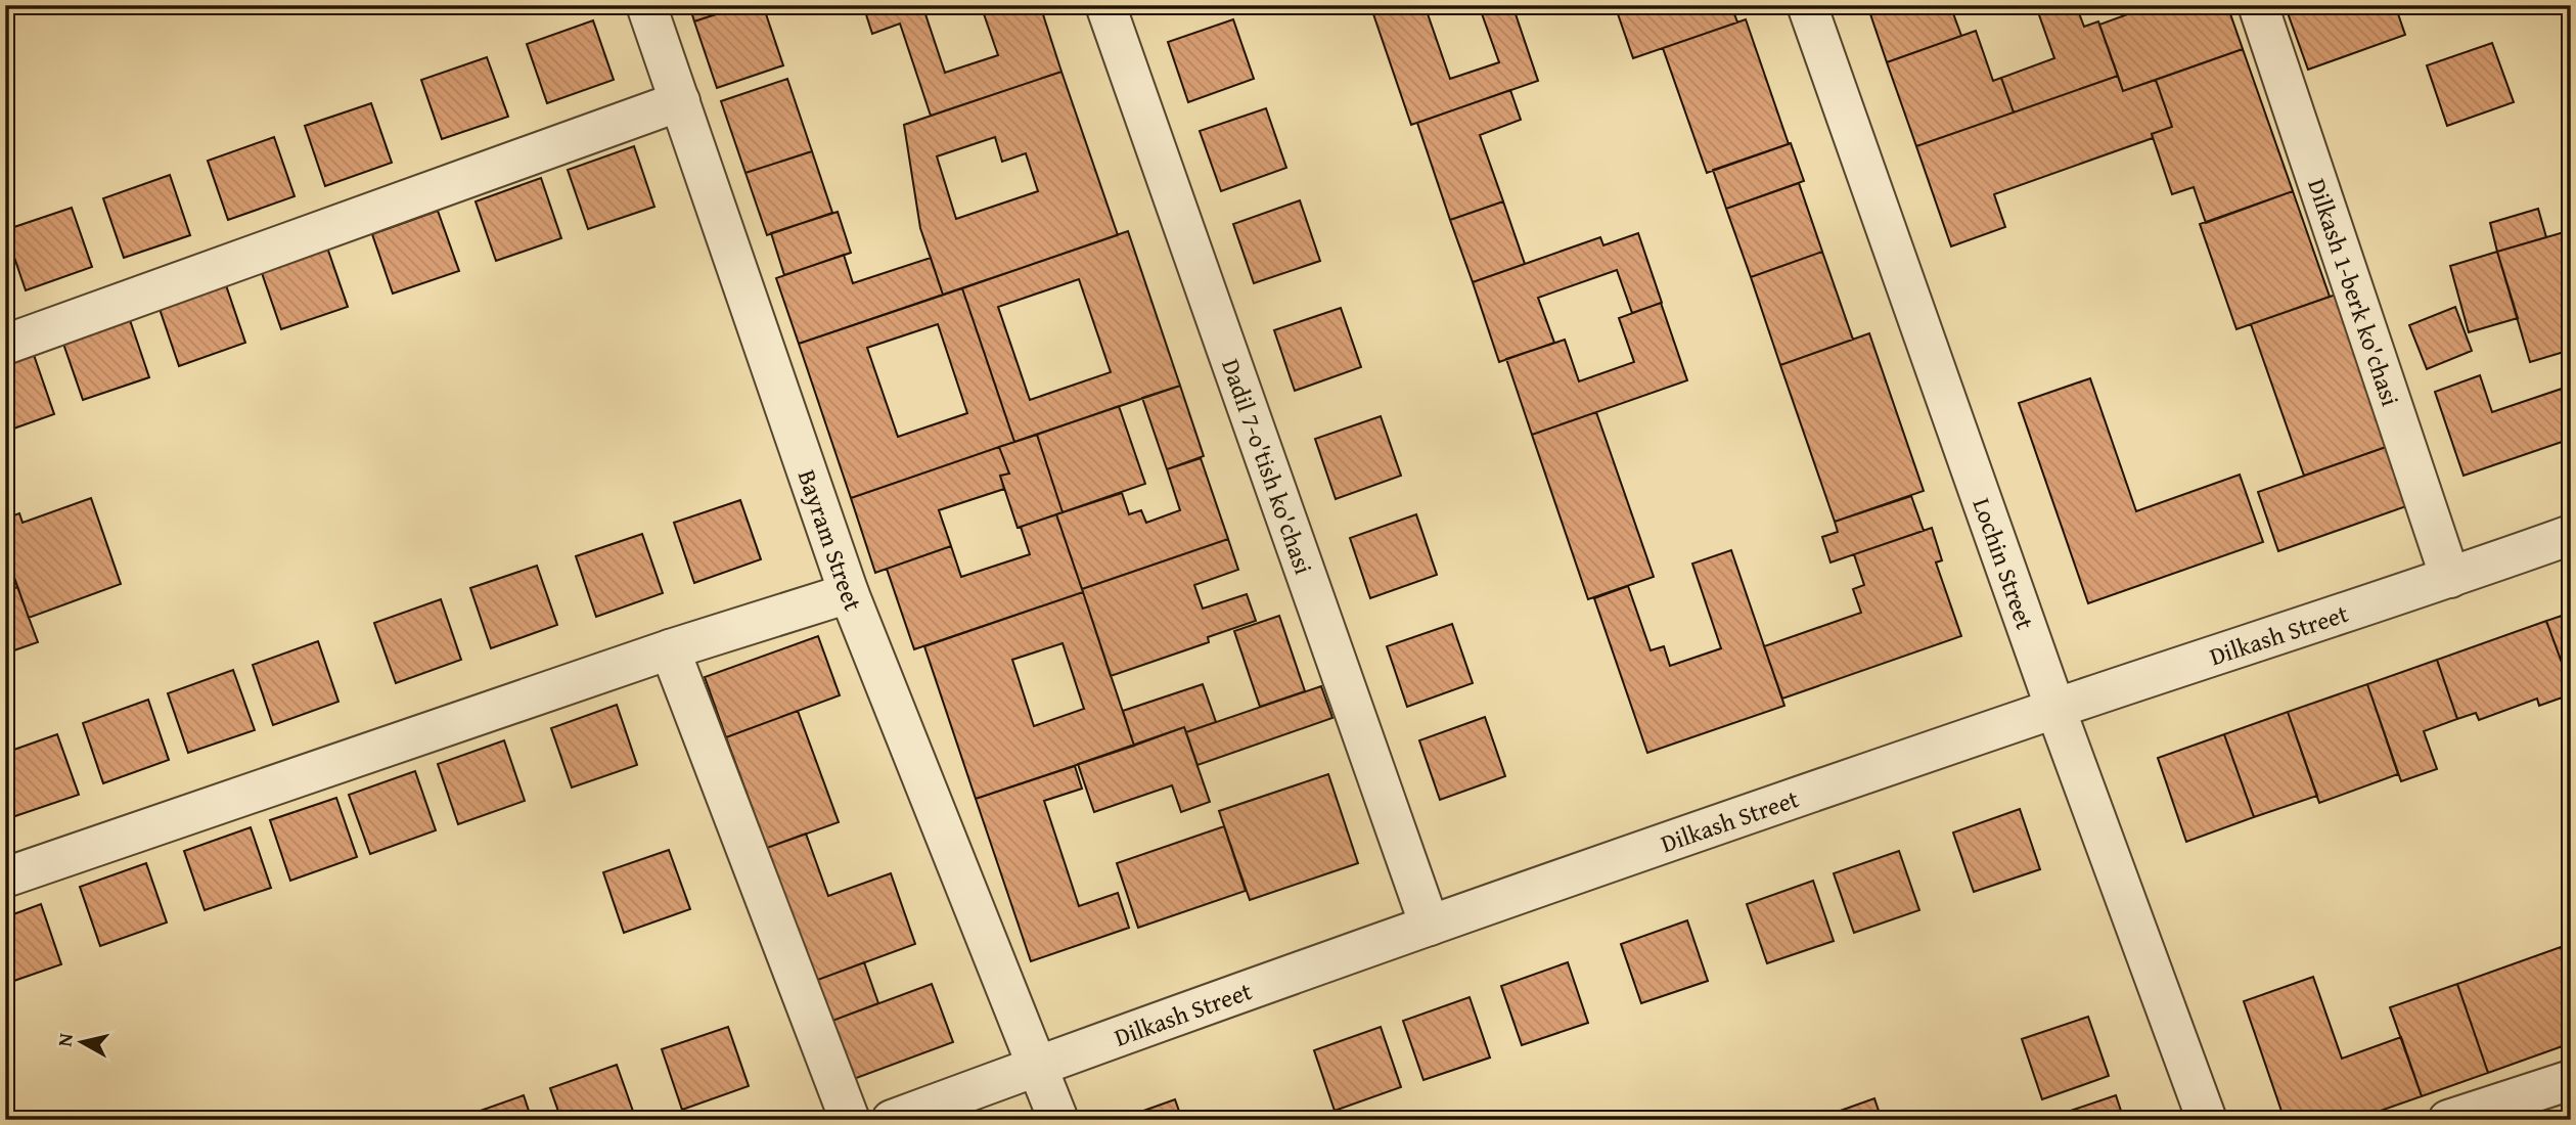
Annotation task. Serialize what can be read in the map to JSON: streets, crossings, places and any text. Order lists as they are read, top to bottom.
{
  "streets": {
    "street": [
      "Dilkash 1-berk ko'chasi",
      "Dadil 7-o'tish ko'chasi",
      "Bayram Street",
      "Lochin Street",
      "Dilkash Street"
    ]
  },
  "crossings": [
    ["Dilkash 1-berk ko'chasi", "Dilkash Street"],
    ["Dadil 7-o'tish ko'chasi", "Dilkash Street"],
    ["Bayram Street", "Dilkash Street"],
    ["Lochin Street", "Dilkash Street"]
  ],
  "north": "left"
}
